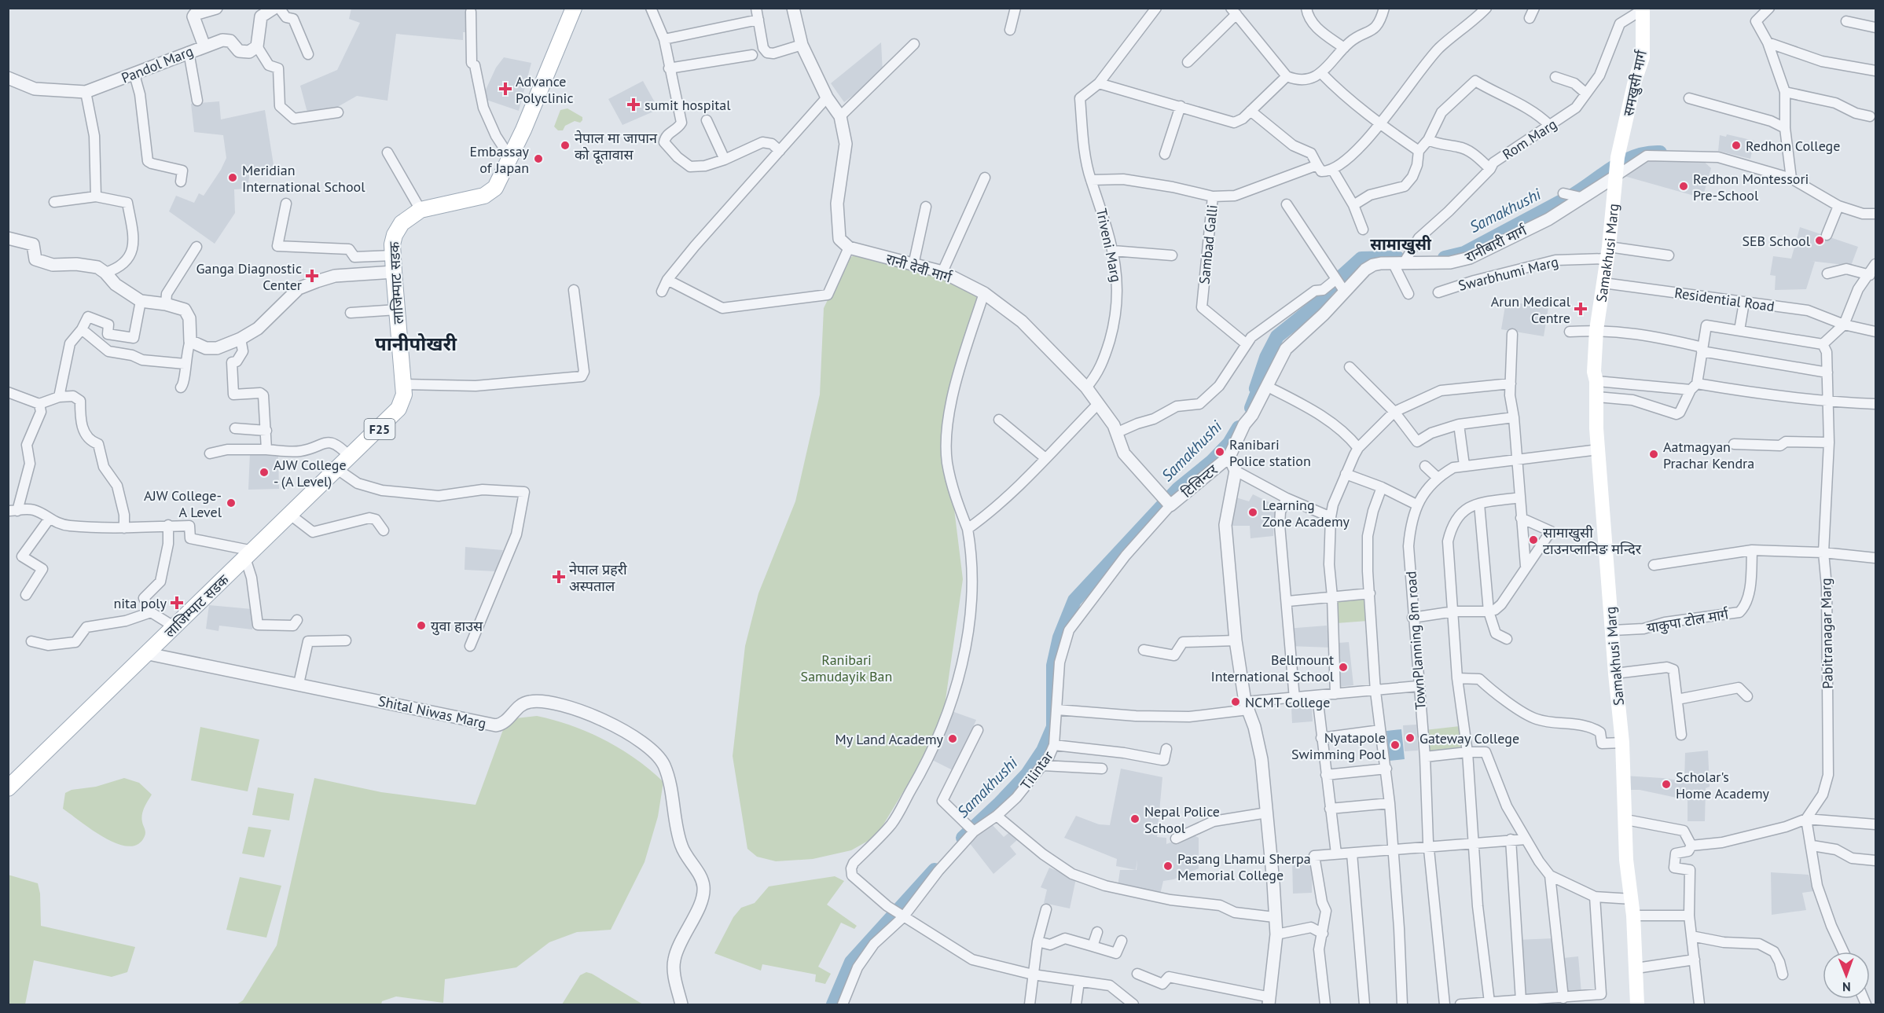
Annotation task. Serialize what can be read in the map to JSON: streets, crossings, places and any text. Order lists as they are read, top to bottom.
{
  "streets": {
    "main road": [
      "समखुसी मार्ग",
      "Samakhusi Marg",
      "लाजिम्पाट सडक",
      "F25"
    ],
    "street": [
      "Pandol Marg",
      "Rom Marg",
      "रानीबारी मार्ग",
      "Sambad Galli",
      "Triveni Marg",
      "रानी देवी मार्ग",
      "Swarbhumi Marg",
      "Residential Road",
      "टिलिन्टर",
      "याकुपा टोल मार्ग",
      "Pabitranagar Marg",
      "TownPlanning 8m road",
      "Shital Niwas Marg",
      "Tilintar"
    ]
  },
  "crossings": [
    ["समखुसी मार्ग", "Rom Marg"],
    ["समखुसी मार्ग", "रानीबारी मार्ग"],
    ["समखुसी मार्ग", "Samakhusi Marg"],
    ["Rom Marg", "रानीबारी मार्ग"],
    ["रानीबारी मार्ग", "Samakhusi Marg"],
    ["रानीबारी मार्ग", "टिलिन्टर"],
    ["Triveni Marg", "रानी देवी मार्ग"],
    ["Samakhusi Marg", "Swarbhumi Marg"],
    ["Samakhusi Marg", "Residential Road"],
    ["Samakhusi Marg", "याकुपा टोल मार्ग"],
    ["Samakhusi Marg", "TownPlanning 8m road"],
    ["रानी देवी मार्ग", "टिलिन्टर"],
    ["रानी देवी मार्ग", "Tilintar"],
    ["लाजिम्पाट सडक", "Shital Niwas Marg"],
    ["टिलिन्टर", "Tilintar"]
  ],
  "districts": ["सामाखुसी", "पानीपोखरी"],
  "water": ["Samakhushi"],
  "parks": ["Ranibari Samudayik Ban"],
  "places": {
    "health": [
      "Advance Polyclinic",
      "sumit hospital",
      "Ganga Diagnostic Center",
      "Arun Medical Centre",
      "नेपाल प्रहरी अस्पताल",
      "nita poly"
    ],
    "other": [
      "नेपाल मा जापान को दूतावास",
      "Redhon College",
      "Embassay of Japan",
      "Meridian International School",
      "Redhon Montessori Pre-School",
      "SEB School",
      "Ranibari Police station",
      "Aatmagyan Prachar Kendra",
      "AJW College - (A Level)",
      "AJW College- A Level",
      "Learning Zone Academy",
      "सामाखुसी टाउनप्लानिङ मन्दिर",
      "युवा हाउस",
      "Bellmount International School",
      "NCMT College",
      "Gateway College",
      "My Land Academy",
      "Nyatapole Swimming Pool",
      "Scholar's Home Academy",
      "Nepal Police School",
      "Pasang Lhamu Sherpa Memorial College"
    ]
  },
  "north": "bottom"
}
